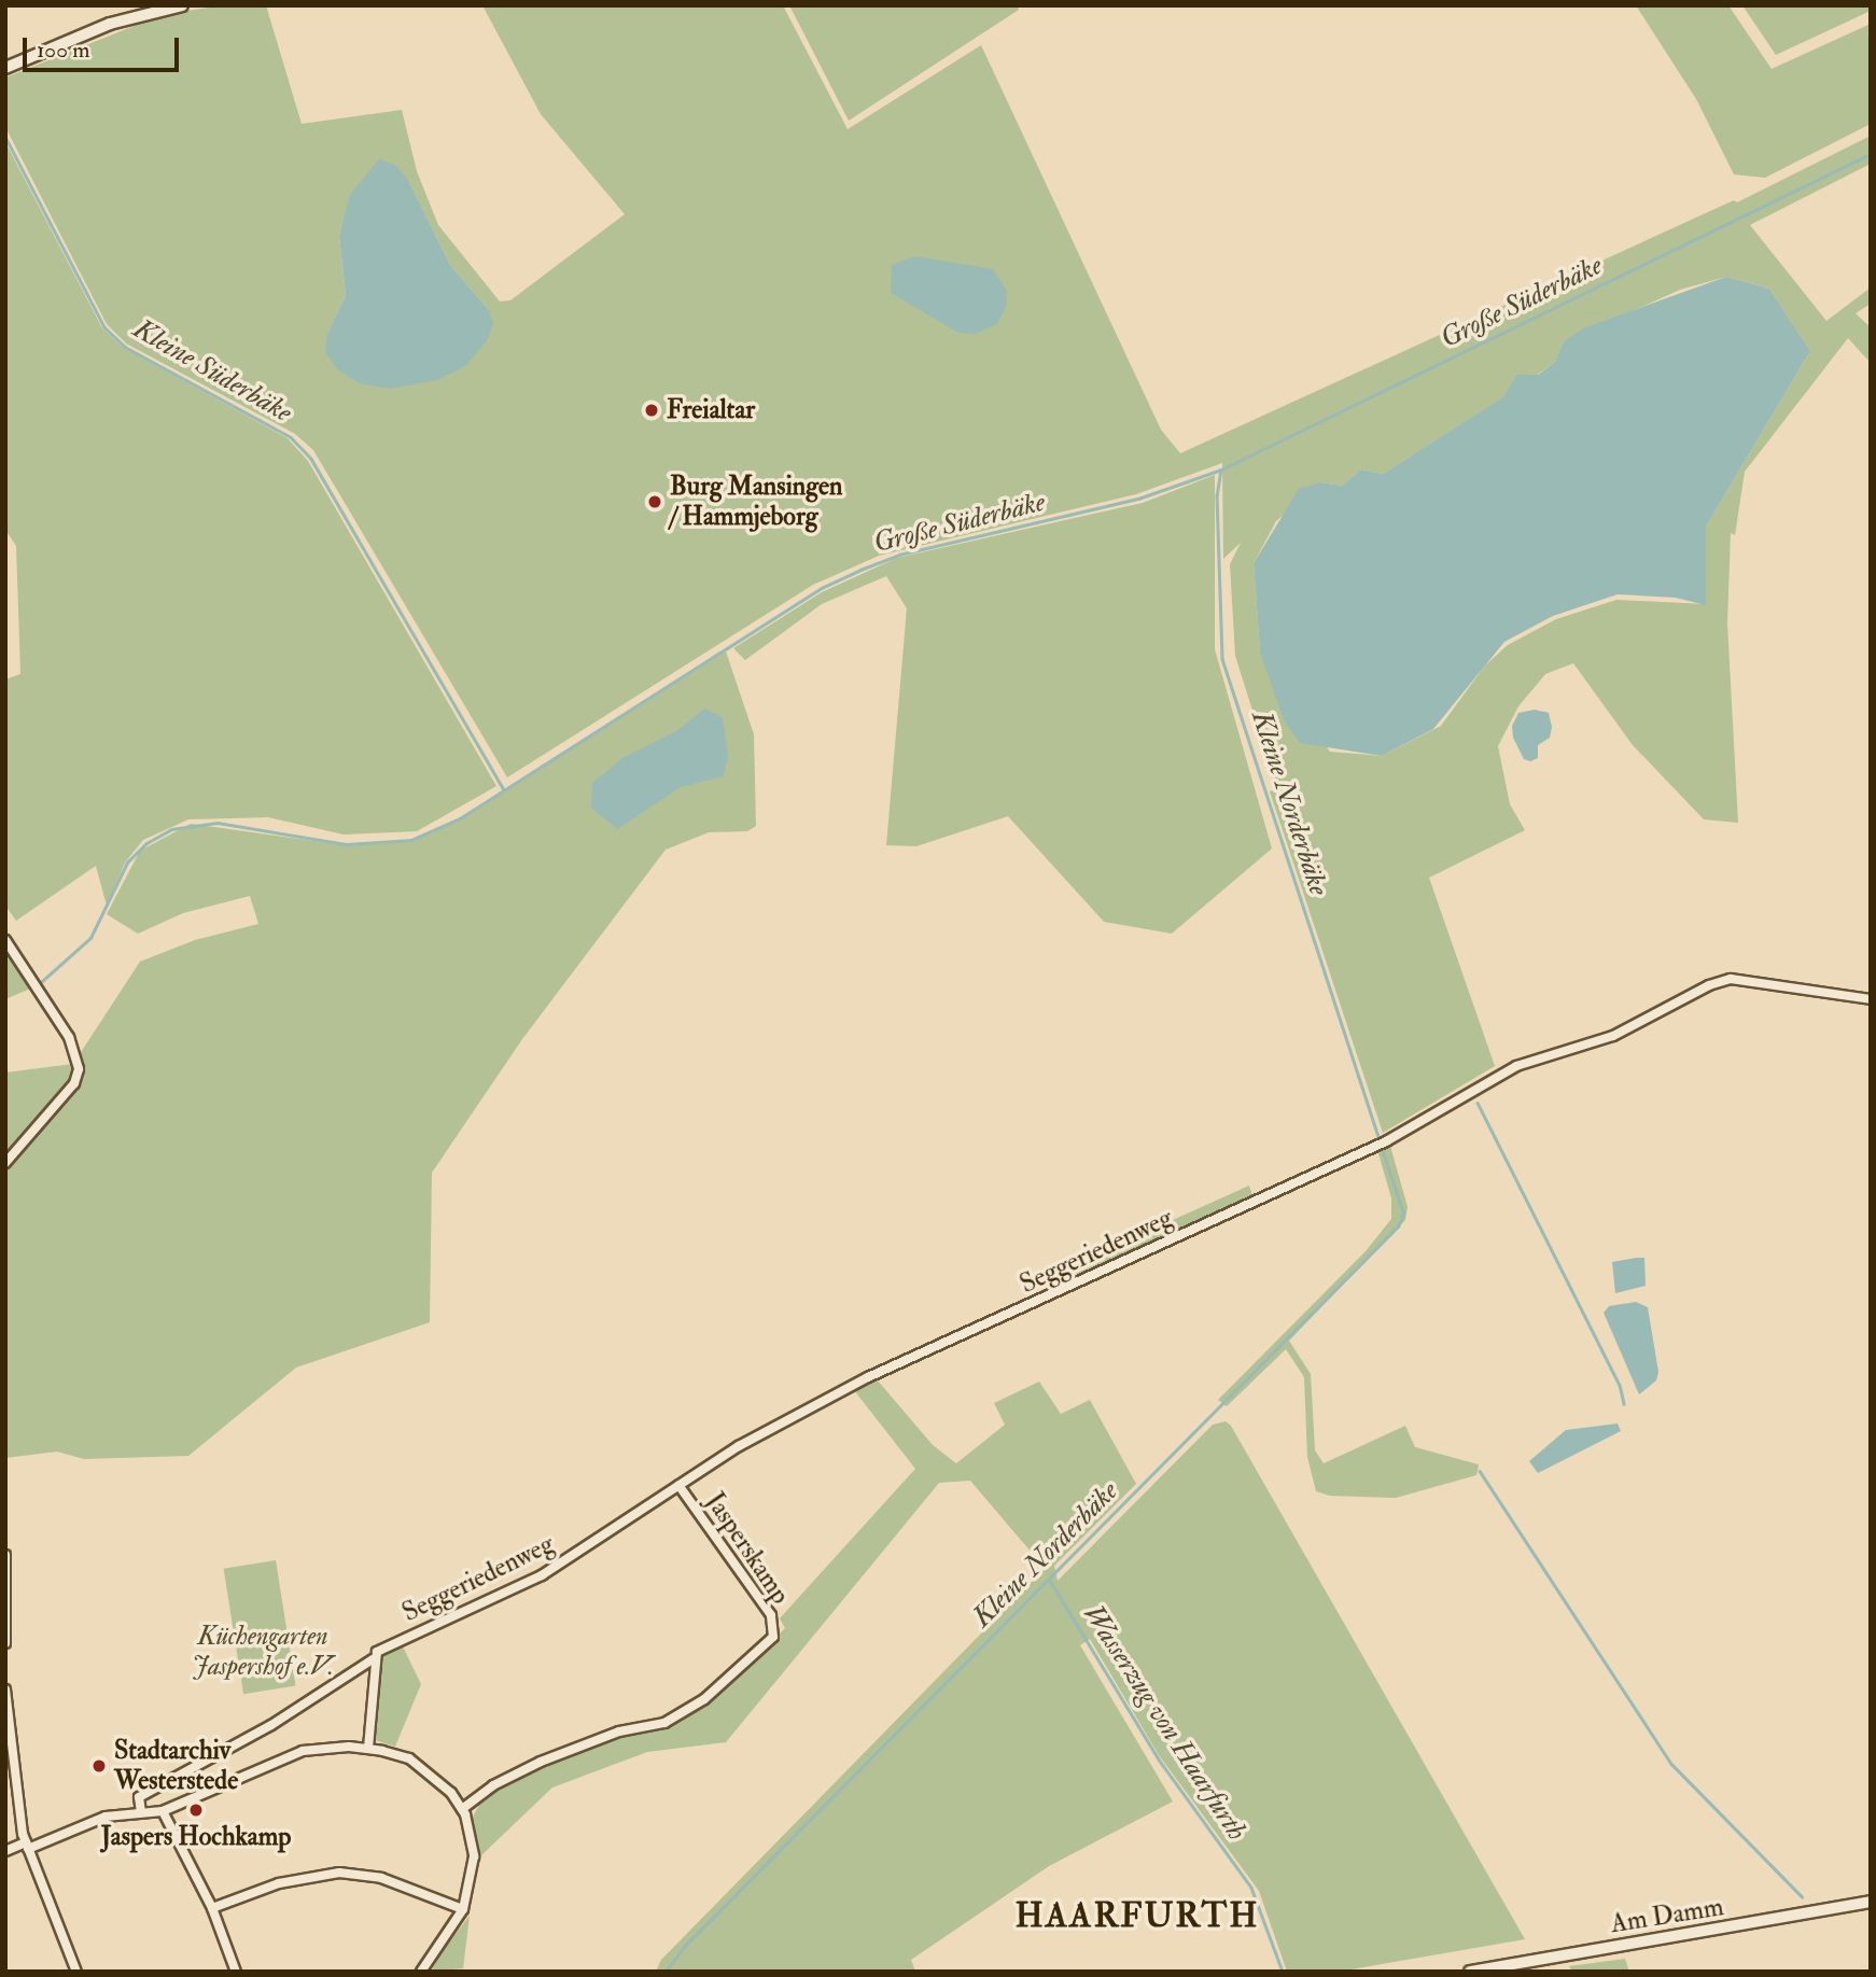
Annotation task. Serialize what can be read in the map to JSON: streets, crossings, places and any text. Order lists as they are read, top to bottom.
{
  "streets": {
    "main road": ["Am Damm"],
    "street": ["Seggeriedenweg", "Jasperskamp"]
  },
  "crossings": [
    ["Seggeriedenweg", "Jasperskamp"]
  ],
  "districts": ["HAARFURTH"],
  "water": [
    "Große Süderbäke",
    "Kleine Süderbäke",
    "Kleine Norderbäke",
    "Wasserzug von Haarfurth"
  ],
  "parks": ["Küchengarten Jaspershof e.V."],
  "places": [
    "Freialtar",
    "Burg Mansingen / Hammjeborg",
    "Stadtarchiv Westerstede",
    "Jaspers Hochkamp"
  ],
  "scale_bar": "100 m"
}
